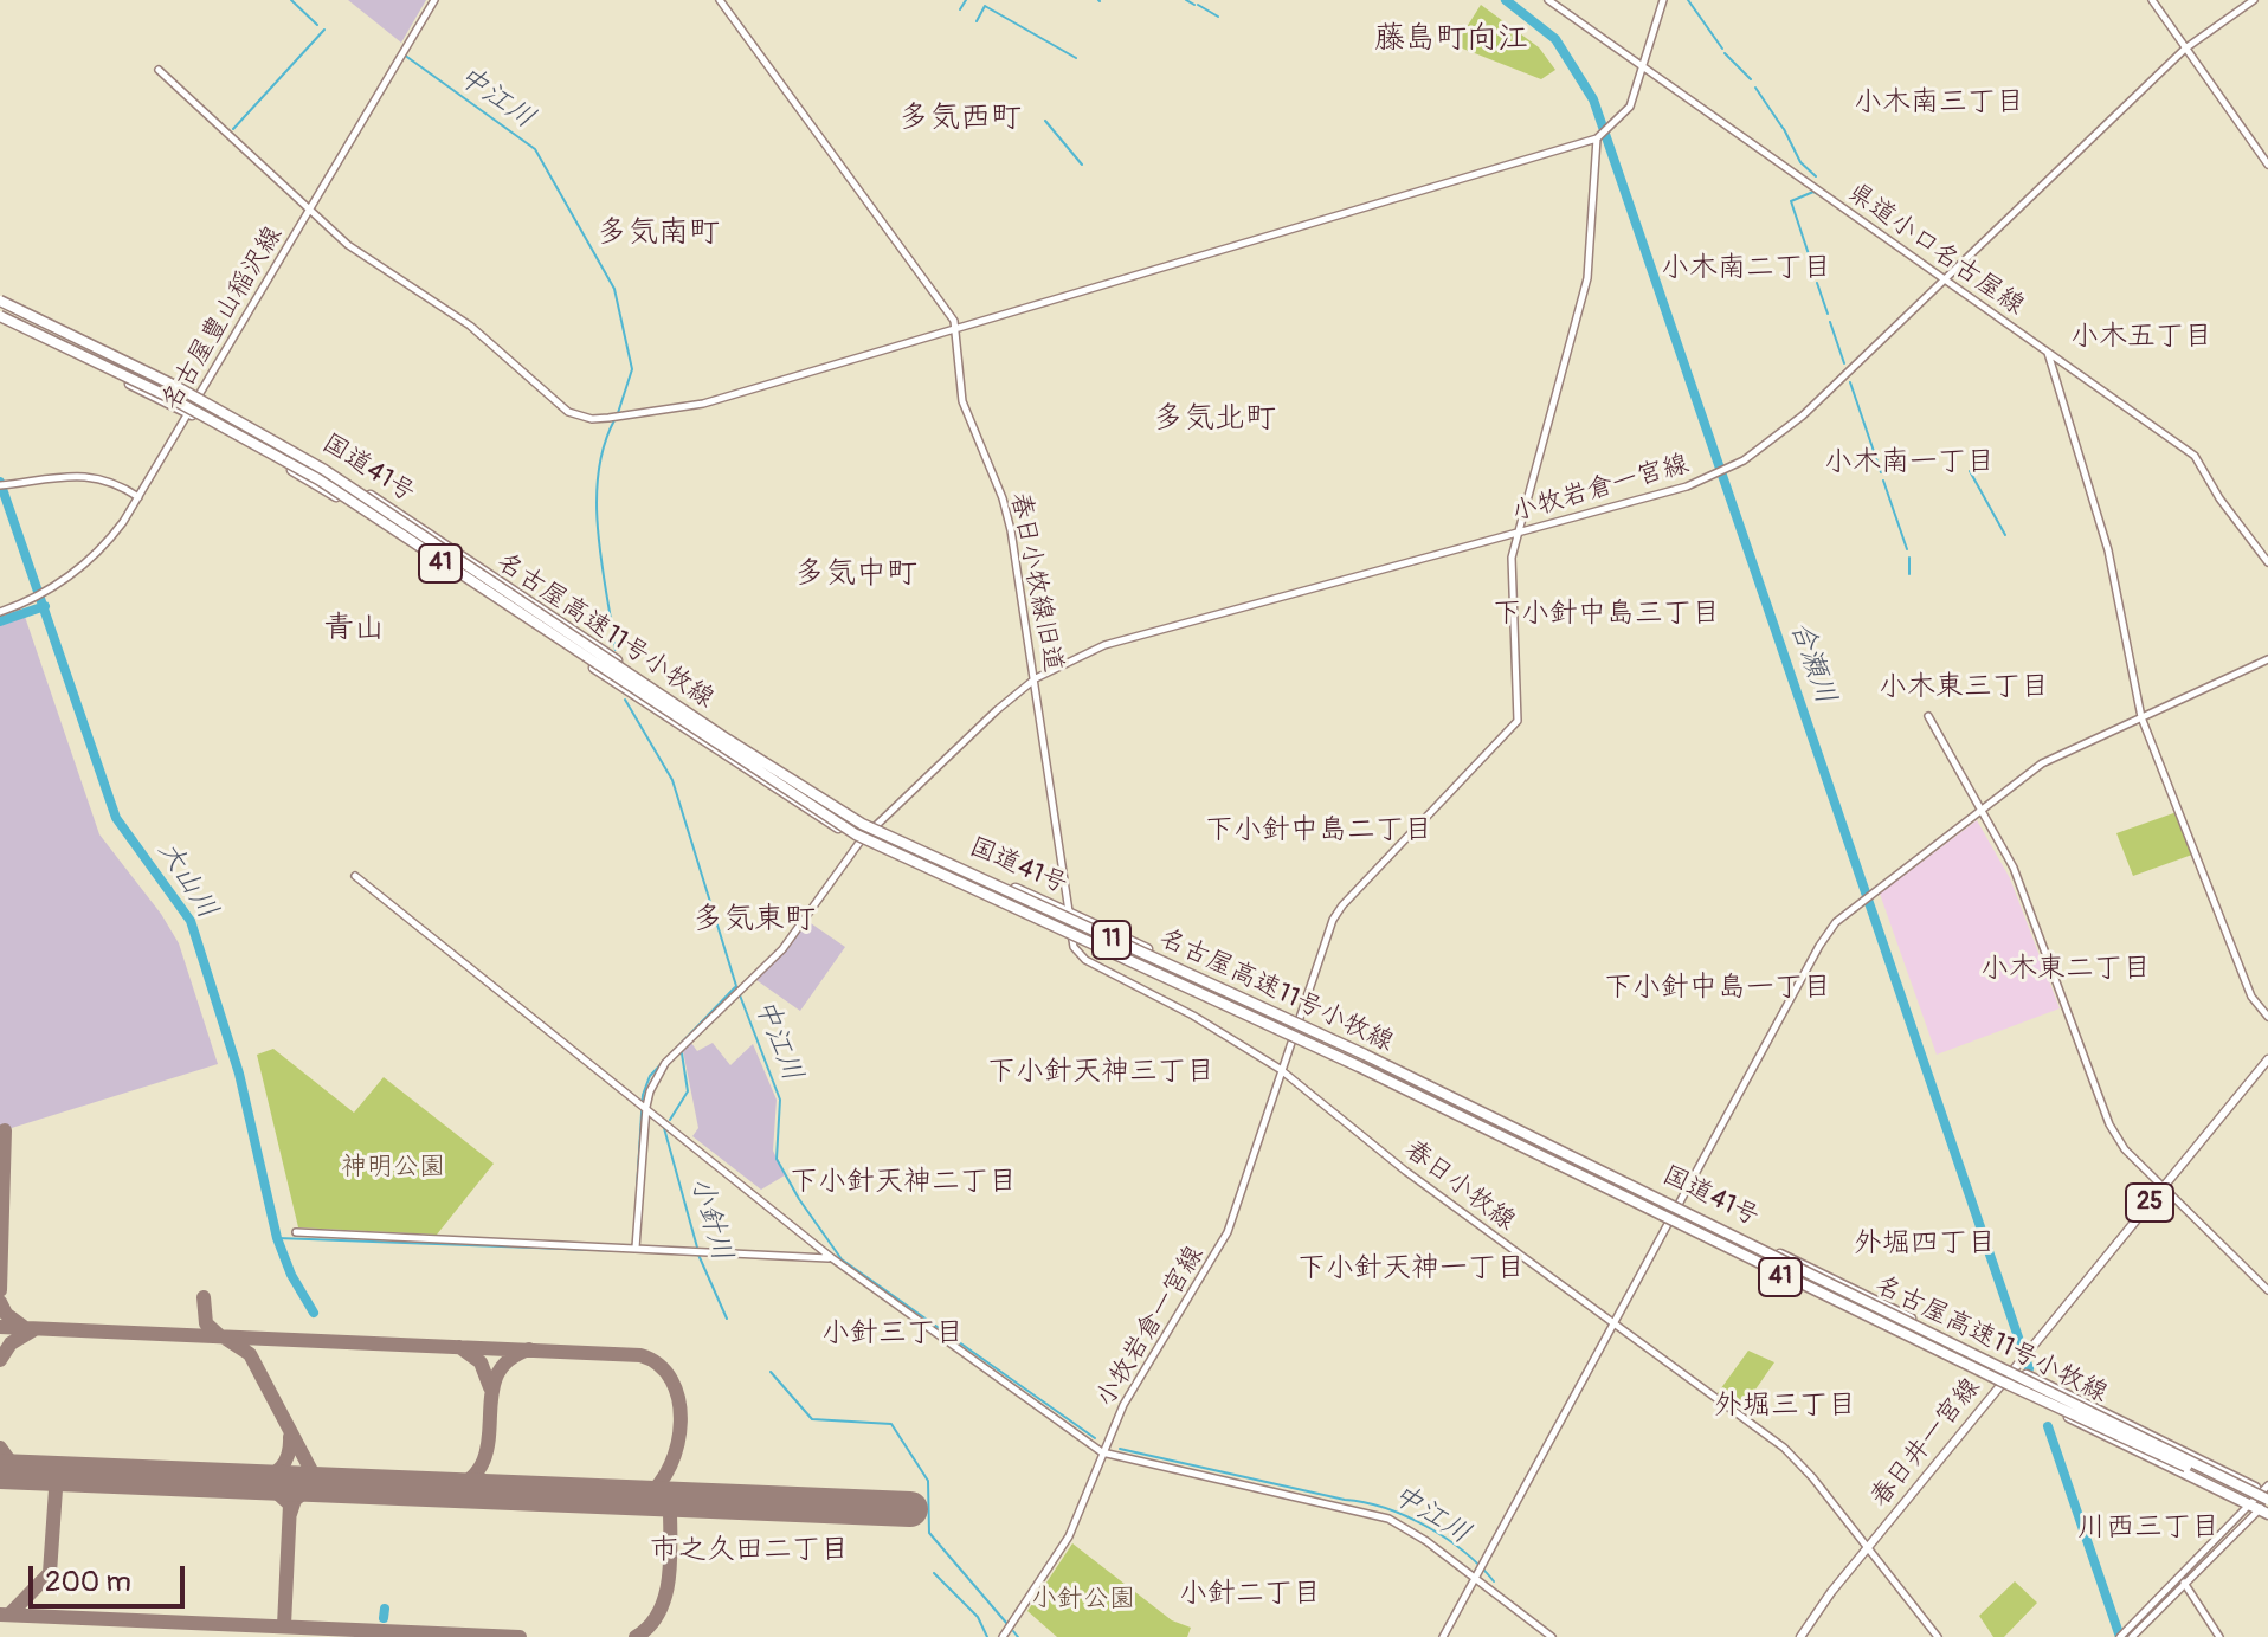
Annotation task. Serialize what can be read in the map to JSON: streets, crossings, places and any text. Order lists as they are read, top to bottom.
{
  "streets": {
    "highway": [
      "国道41号",
      "41",
      "名古屋高速11号小牧線",
      "11"
    ],
    "main road": ["25", "春日井一宮線"],
    "street": [
      "県道小口名古屋線",
      "名古屋豊山稲沢線",
      "小牧岩倉一宮線",
      "春日小牧線旧道",
      "春日小牧線"
    ]
  },
  "crossings": [
    ["県道小口名古屋線", "小牧岩倉一宮線"],
    ["名古屋豊山稲沢線", "国道41号"],
    ["国道41号", "小牧岩倉一宮線"],
    ["国道41号", "春日小牧線旧道"],
    ["国道41号", "名古屋高速11号小牧線"],
    ["国道41号", "春日小牧線"],
    ["国道41号", "春日井一宮線"],
    ["小牧岩倉一宮線", "春日小牧線旧道"],
    ["小牧岩倉一宮線", "春日小牧線"],
    ["春日小牧線旧道", "名古屋高速11号小牧線"],
    ["春日小牧線", "春日井一宮線"]
  ],
  "districts": [
    "藤島町向江",
    "小木南三丁目",
    "多気西町",
    "多気南町",
    "小木南二丁目",
    "小木五丁目",
    "多気北町",
    "小木南一丁目",
    "多気中町",
    "下小針中島三丁目",
    "青山",
    "小木東三丁目",
    "下小針中島二丁目",
    "多気東町",
    "小木東二丁目",
    "下小針中島一丁目",
    "下小針天神三丁目",
    "下小針天神二丁目",
    "外堀四丁目",
    "下小針天神一丁目",
    "小針三丁目",
    "外堀三丁目",
    "川西三丁目",
    "市之久田二丁目",
    "小針二丁目"
  ],
  "water": [
    "中江川",
    "合瀬川",
    "大山川",
    "小針川"
  ],
  "parks": ["神明公園", "小針公園"],
  "scale_bar": "200 m"
}
